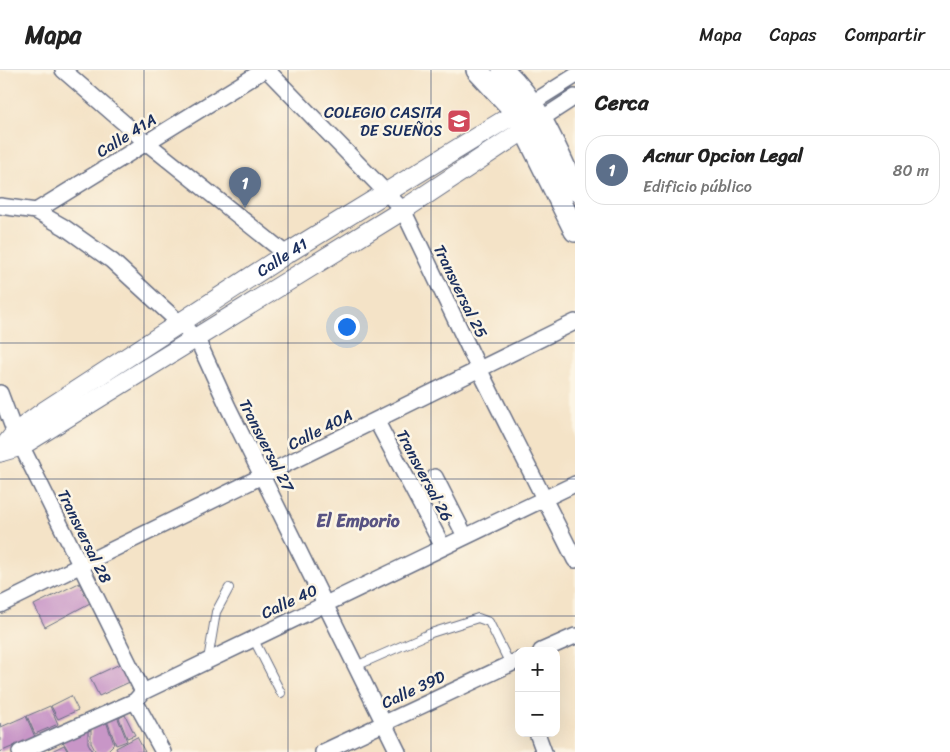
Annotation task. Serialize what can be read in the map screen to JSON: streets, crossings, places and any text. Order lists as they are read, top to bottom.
{
  "streets": {
    "street": [
      "Calle 41A",
      "Calle 41",
      "Transversal 25",
      "Calle 40A",
      "Transversal 27",
      "Transversal 26",
      "Transversal 28",
      "Calle 40",
      "Calle 39D"
    ]
  },
  "crossings": [
    ["Calle 41A", "Transversal 25"],
    ["Calle 41A", "Transversal 27"],
    ["Calle 41", "Transversal 25"],
    ["Calle 41", "Transversal 27"],
    ["Calle 41", "Transversal 28"],
    ["Transversal 25", "Calle 40A"],
    ["Transversal 25", "Calle 40"],
    ["Calle 40A", "Transversal 27"],
    ["Calle 40A", "Transversal 26"],
    ["Calle 40A", "Transversal 28"],
    ["Transversal 27", "Calle 40"],
    ["Transversal 27", "Calle 39D"],
    ["Transversal 26", "Calle 40"],
    ["Transversal 28", "Calle 40"]
  ],
  "districts": ["El Emporio"],
  "places": {
    "school or university": ["COLEGIO CASITA DE SUEÑOS"]
  },
  "page": {
    "header": "Mapa",
    "nav": ["Mapa", "Capas", "Compartir"],
    "heading": "Cerca",
    "list": [
      {
        "mark": "1",
        "name": "Acnur Opcion Legal",
        "note": "Edificio público",
        "value": "80 m"
      }
    ],
    "pins": "1",
    "map_buttons": ["+", "−"]
  }
}
